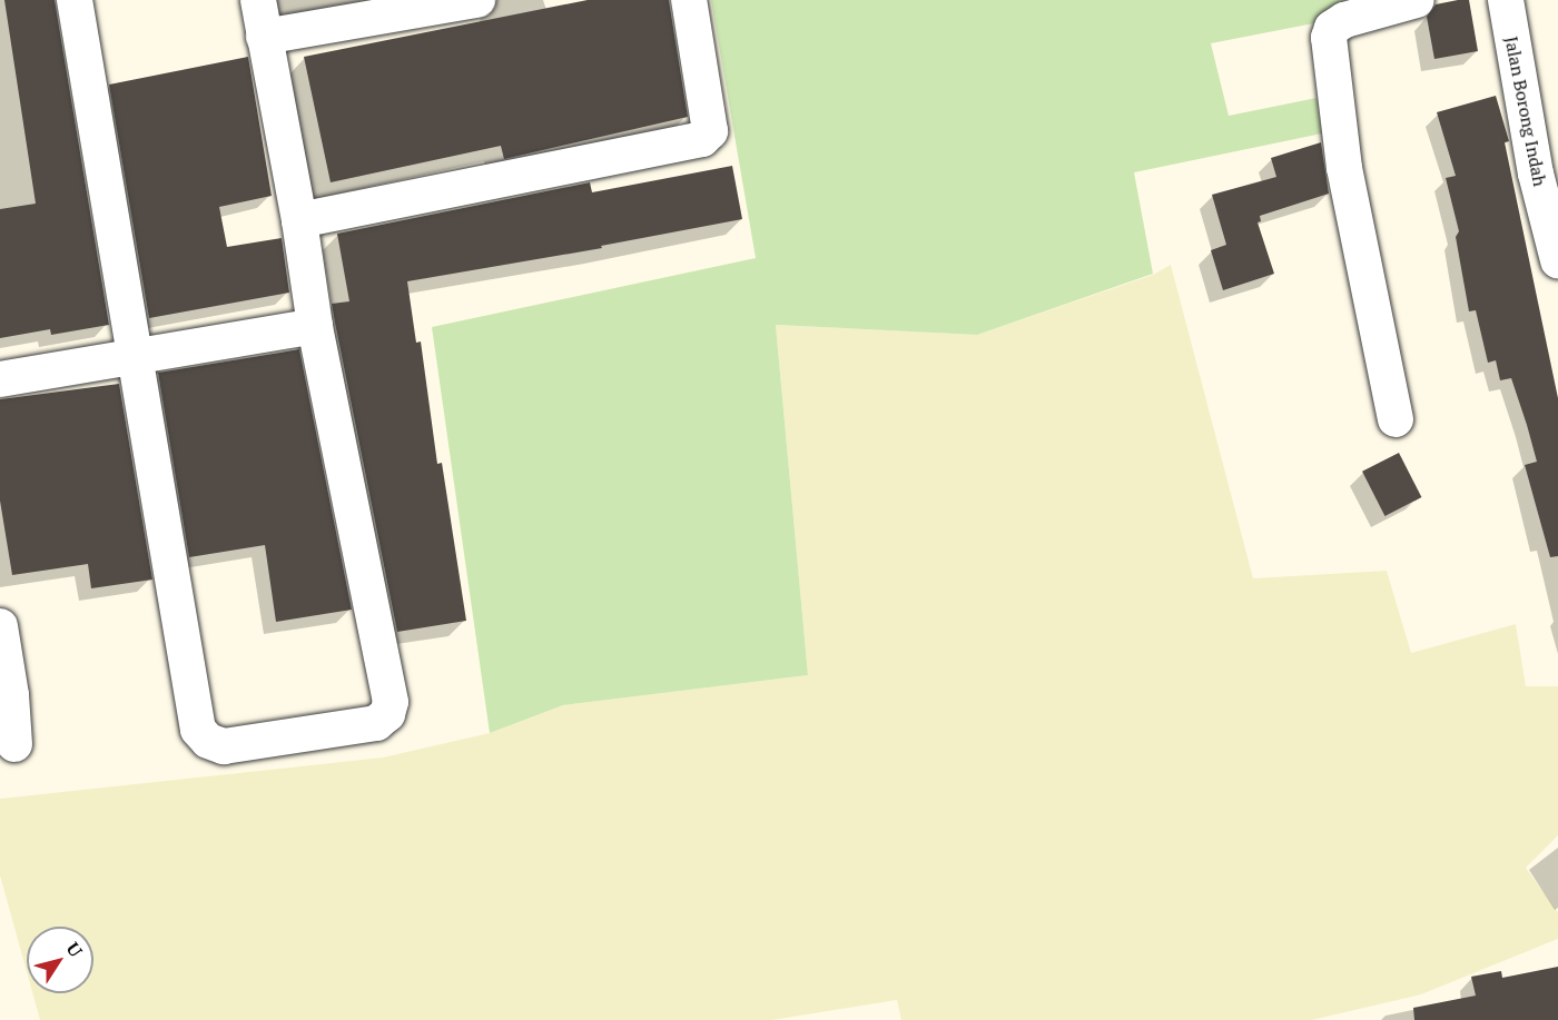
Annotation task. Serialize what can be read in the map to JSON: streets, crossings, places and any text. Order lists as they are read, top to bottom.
{
  "streets": {
    "street": ["Jalan Borong Indah"]
  },
  "north": "top right"
}
